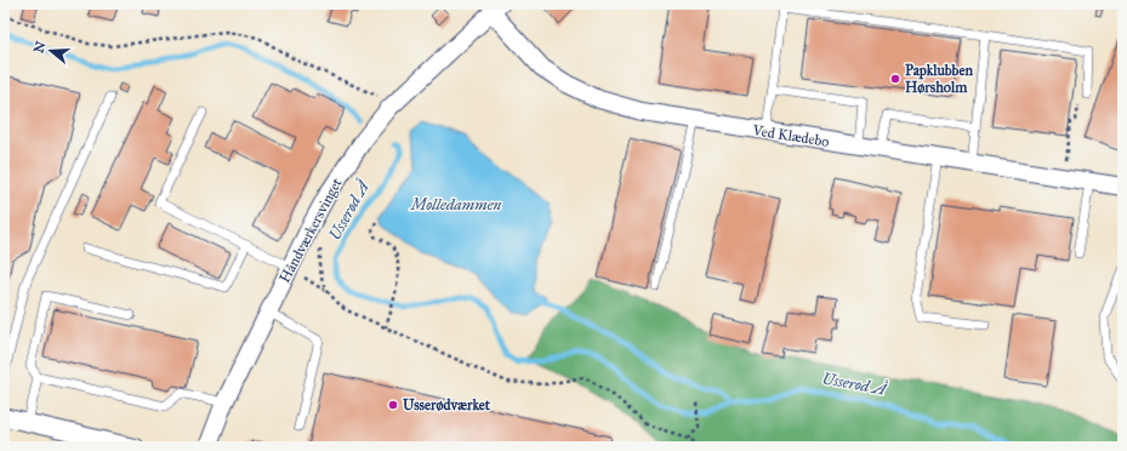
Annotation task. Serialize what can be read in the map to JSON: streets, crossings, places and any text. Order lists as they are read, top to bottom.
{
  "streets": {
    "street": ["Ved Klædebo", "Håndværkersvinget"]
  },
  "crossings": [
    ["Ved Klædebo", "Håndværkersvinget"]
  ],
  "water": ["Mølledammen", "Usserød Å"],
  "places": ["Papklubben Hørsholm", "Usserødværket"],
  "north": "left"
}
